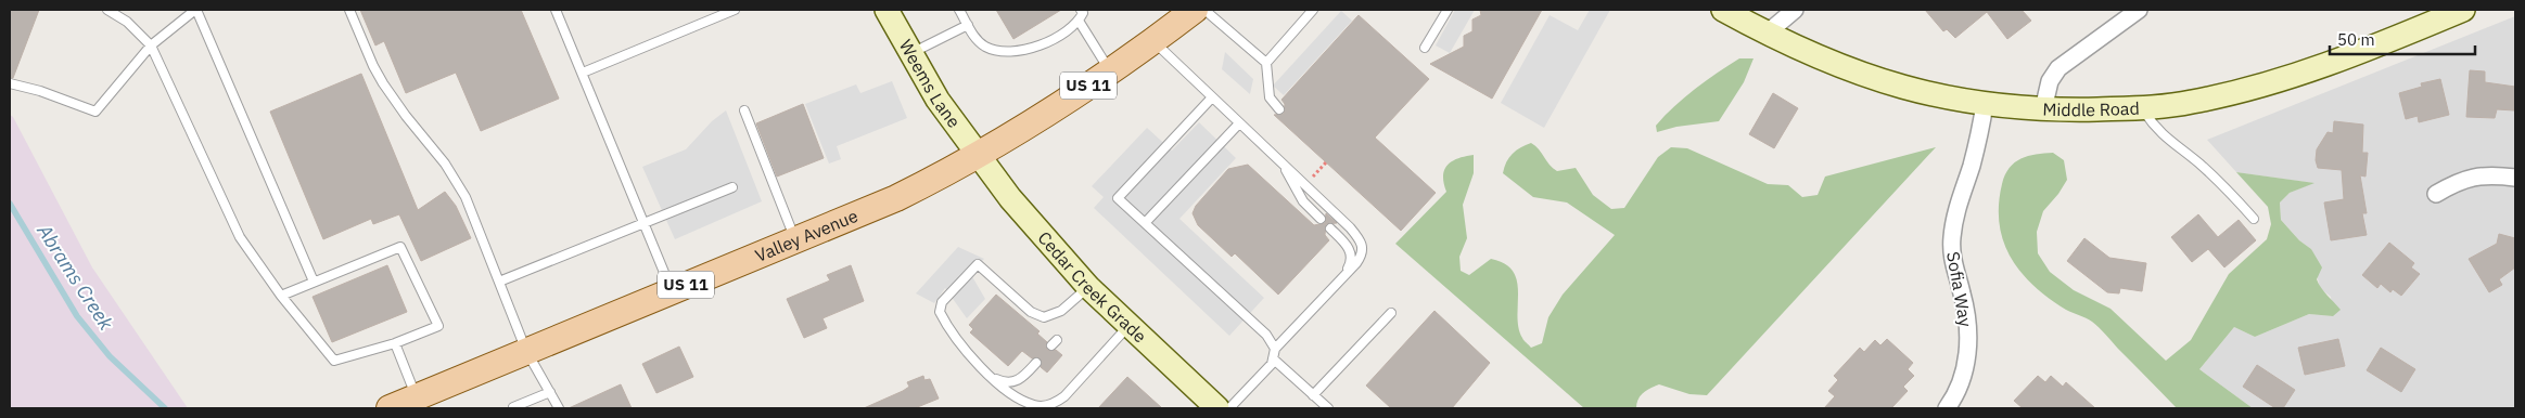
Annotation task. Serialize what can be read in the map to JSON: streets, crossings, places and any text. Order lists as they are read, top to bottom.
{
  "streets": {
    "main road": [
      "Weems Lane",
      "US 11",
      "Middle Road",
      "Valley Avenue",
      "Cedar Creek Grade"
    ],
    "street": ["Sofia Way"]
  },
  "crossings": [
    ["Weems Lane", "Valley Avenue"],
    ["Weems Lane", "Cedar Creek Grade"],
    ["Middle Road", "Sofia Way"],
    ["Valley Avenue", "Cedar Creek Grade"]
  ],
  "water": ["Abrams Creek"],
  "scale_bar": "50 m"
}
